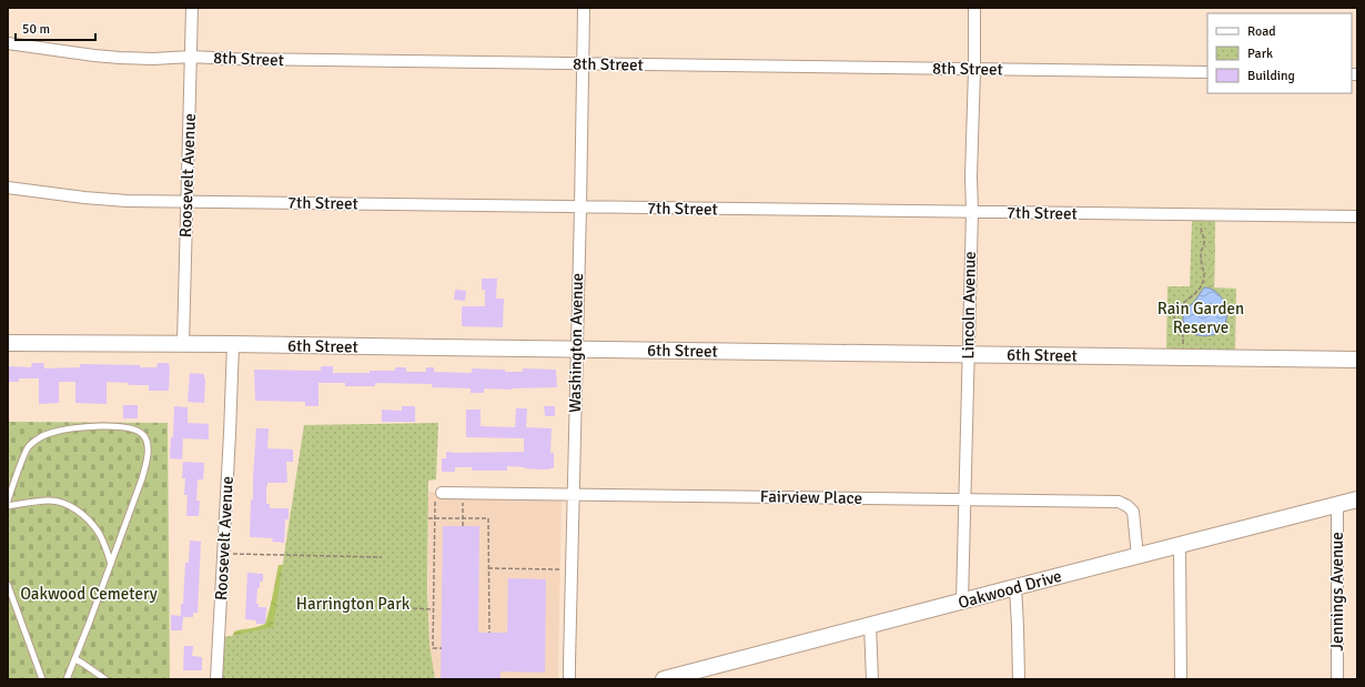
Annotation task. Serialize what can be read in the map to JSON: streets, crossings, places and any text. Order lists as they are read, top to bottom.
{
  "streets": {
    "street": [
      "8th Street",
      "Roosevelt Avenue",
      "7th Street",
      "Lincoln Avenue",
      "Washington Avenue",
      "6th Street",
      "Fairview Place",
      "Oakwood Drive",
      "Jennings Avenue"
    ]
  },
  "crossings": [
    ["8th Street", "Roosevelt Avenue"],
    ["8th Street", "Lincoln Avenue"],
    ["8th Street", "Washington Avenue"],
    ["Roosevelt Avenue", "7th Street"],
    ["Roosevelt Avenue", "6th Street"],
    ["7th Street", "Lincoln Avenue"],
    ["7th Street", "Washington Avenue"],
    ["Lincoln Avenue", "6th Street"],
    ["Lincoln Avenue", "Fairview Place"],
    ["Lincoln Avenue", "Oakwood Drive"],
    ["Washington Avenue", "6th Street"],
    ["Washington Avenue", "Fairview Place"],
    ["Fairview Place", "Oakwood Drive"],
    ["Oakwood Drive", "Jennings Avenue"]
  ],
  "parks": ["Rain Garden Reserve", "Oakwood Cemetery", "Harrington Park"],
  "legend": ["Road", "Park", "Building"],
  "scale_bar": "50 m"
}
